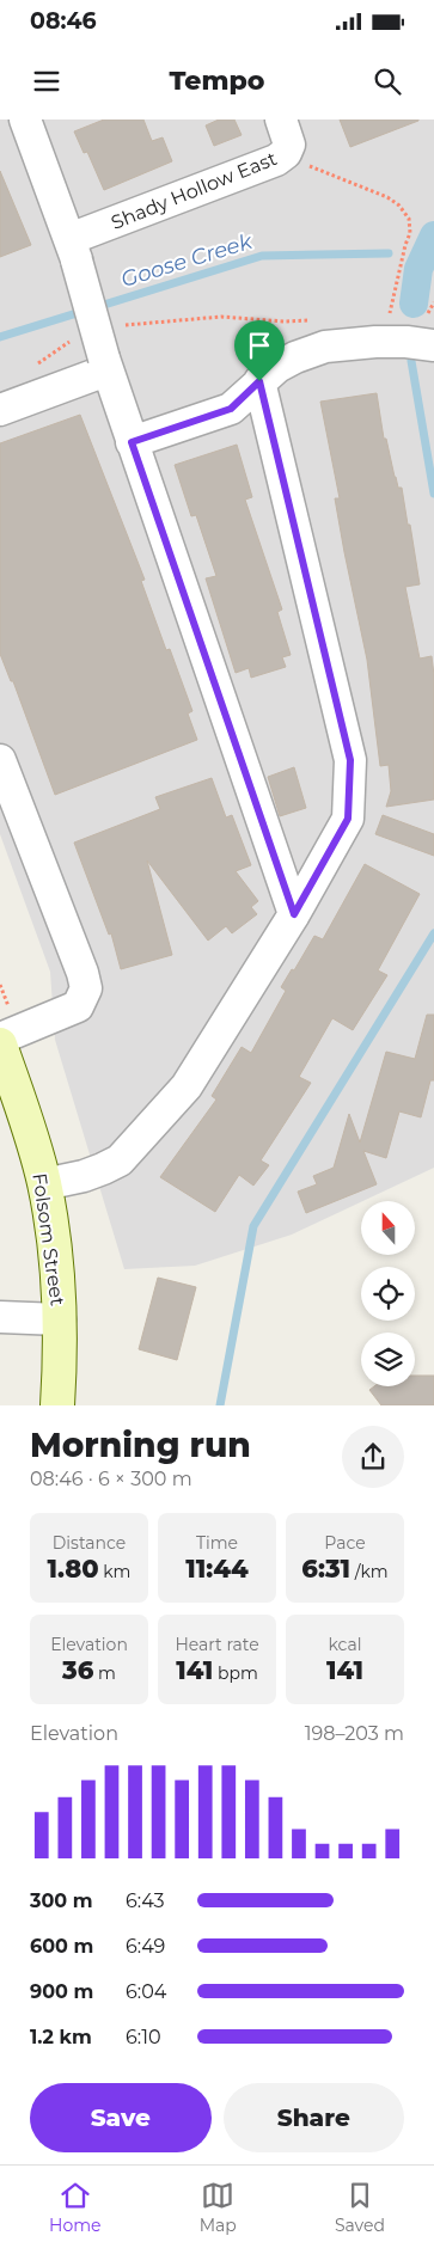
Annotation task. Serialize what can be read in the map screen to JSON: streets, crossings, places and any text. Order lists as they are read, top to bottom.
{
  "streets": {
    "main road": ["Folsom Street"],
    "street": ["Shady Hollow East"]
  },
  "water": ["Goose Creek"],
  "north": "top",
  "page": {
    "status": "08:46",
    "header": "Tempo",
    "heading": ["Morning run", "08:46 · 6 × 300 m"],
    "stats": [
      ["Distance", "1.80 km"],
      ["Time", "11:44"],
      ["Pace", "6:31 /km"],
      ["Elevation", "36 m"],
      ["Heart rate", "141 bpm"],
      ["kcal", "141"]
    ],
    "chart": ["Elevation", "198–203 m"],
    "list": [
      {
        "name": "300 m",
        "note": "6:43"
      },
      {
        "name": "600 m",
        "note": "6:49"
      },
      {
        "name": "900 m",
        "note": "6:04"
      },
      {
        "name": "1.2 km",
        "note": "6:10"
      }
    ],
    "buttons": ["Save", "Share"],
    "tabs": ["Home", "Map", "Saved"]
  }
}
